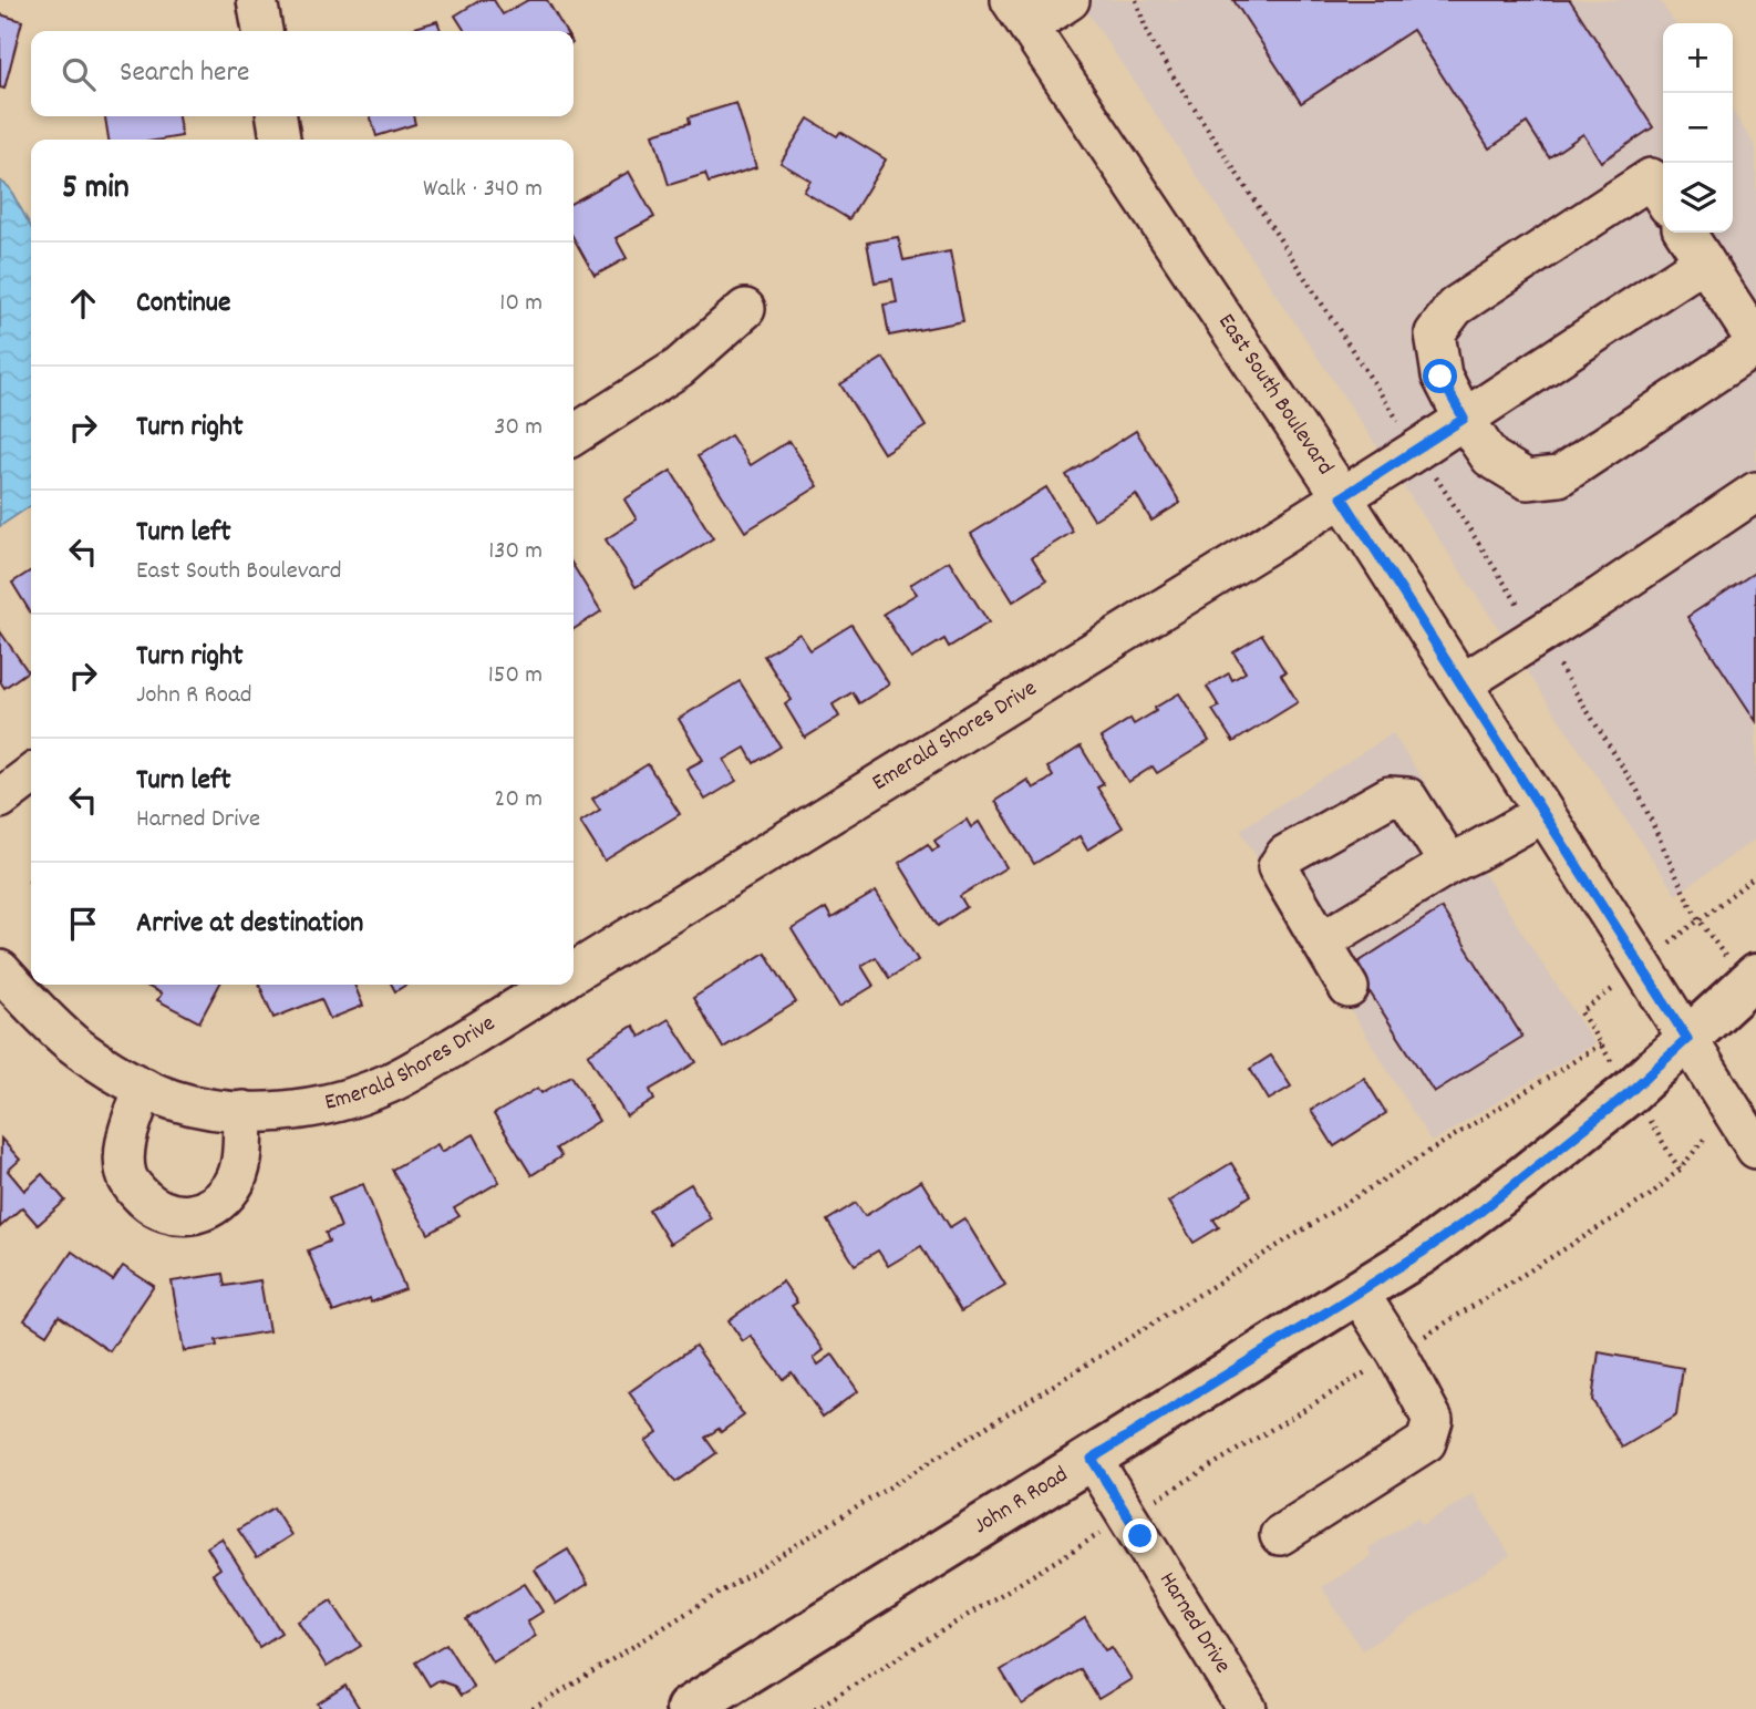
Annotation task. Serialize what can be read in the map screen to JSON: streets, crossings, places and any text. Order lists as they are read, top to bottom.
{
  "streets": {
    "main road": ["John R Road"],
    "street": ["East South Boulevard", "Emerald Shores Drive", "Harned Drive"]
  },
  "crossings": [
    ["East South Boulevard", "Emerald Shores Drive"],
    ["East South Boulevard", "John R Road"],
    ["John R Road", "Harned Drive"]
  ],
  "page": {
    "map_buttons": ["+", "−"],
    "search": "Search here",
    "heading": ["5 min", "Walk · 340 m"],
    "list": [
      ["Continue", "10 m"],
      ["Turn right", "30 m"],
      ["Turn left", "East South Boulevard", "130 m"],
      ["Turn right", "John R Road", "150 m"],
      ["Turn left", "Harned Drive", "20 m"],
      "Arrive at destination"
    ]
  }
}
